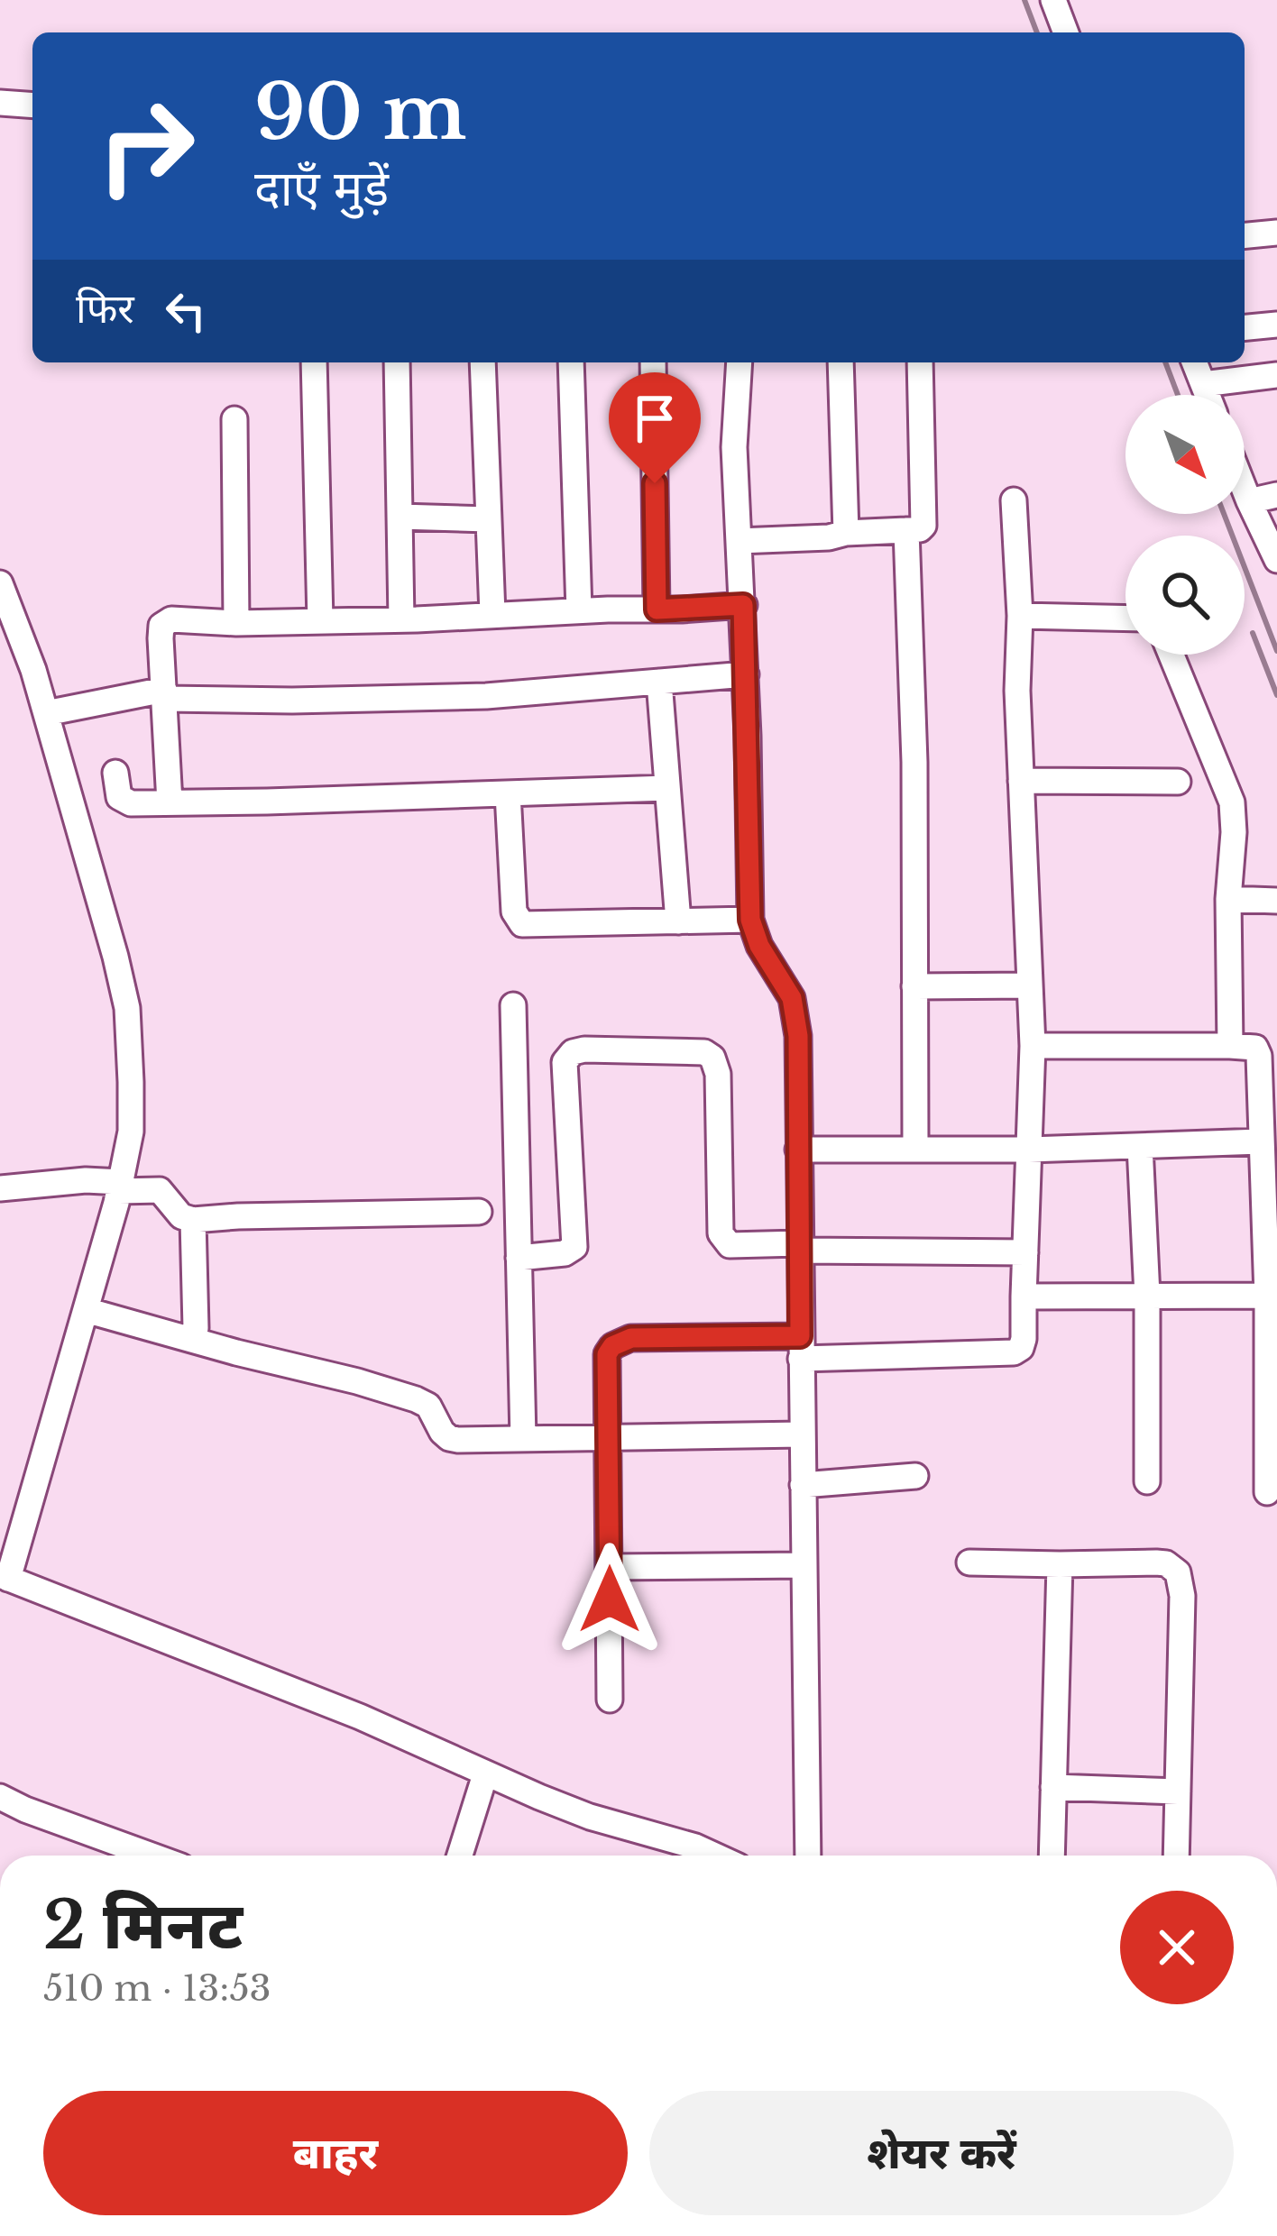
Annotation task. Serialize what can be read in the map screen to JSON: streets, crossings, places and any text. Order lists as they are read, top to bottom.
{
  "north": "bottom right",
  "page": {
    "turn": ["90 m", "दाएँ मुड़ें"],
    "then": "फिर",
    "heading": ["2 मिनट", "510 m · 13:53"],
    "buttons": ["बाहर", "शेयर करें"]
  }
}
